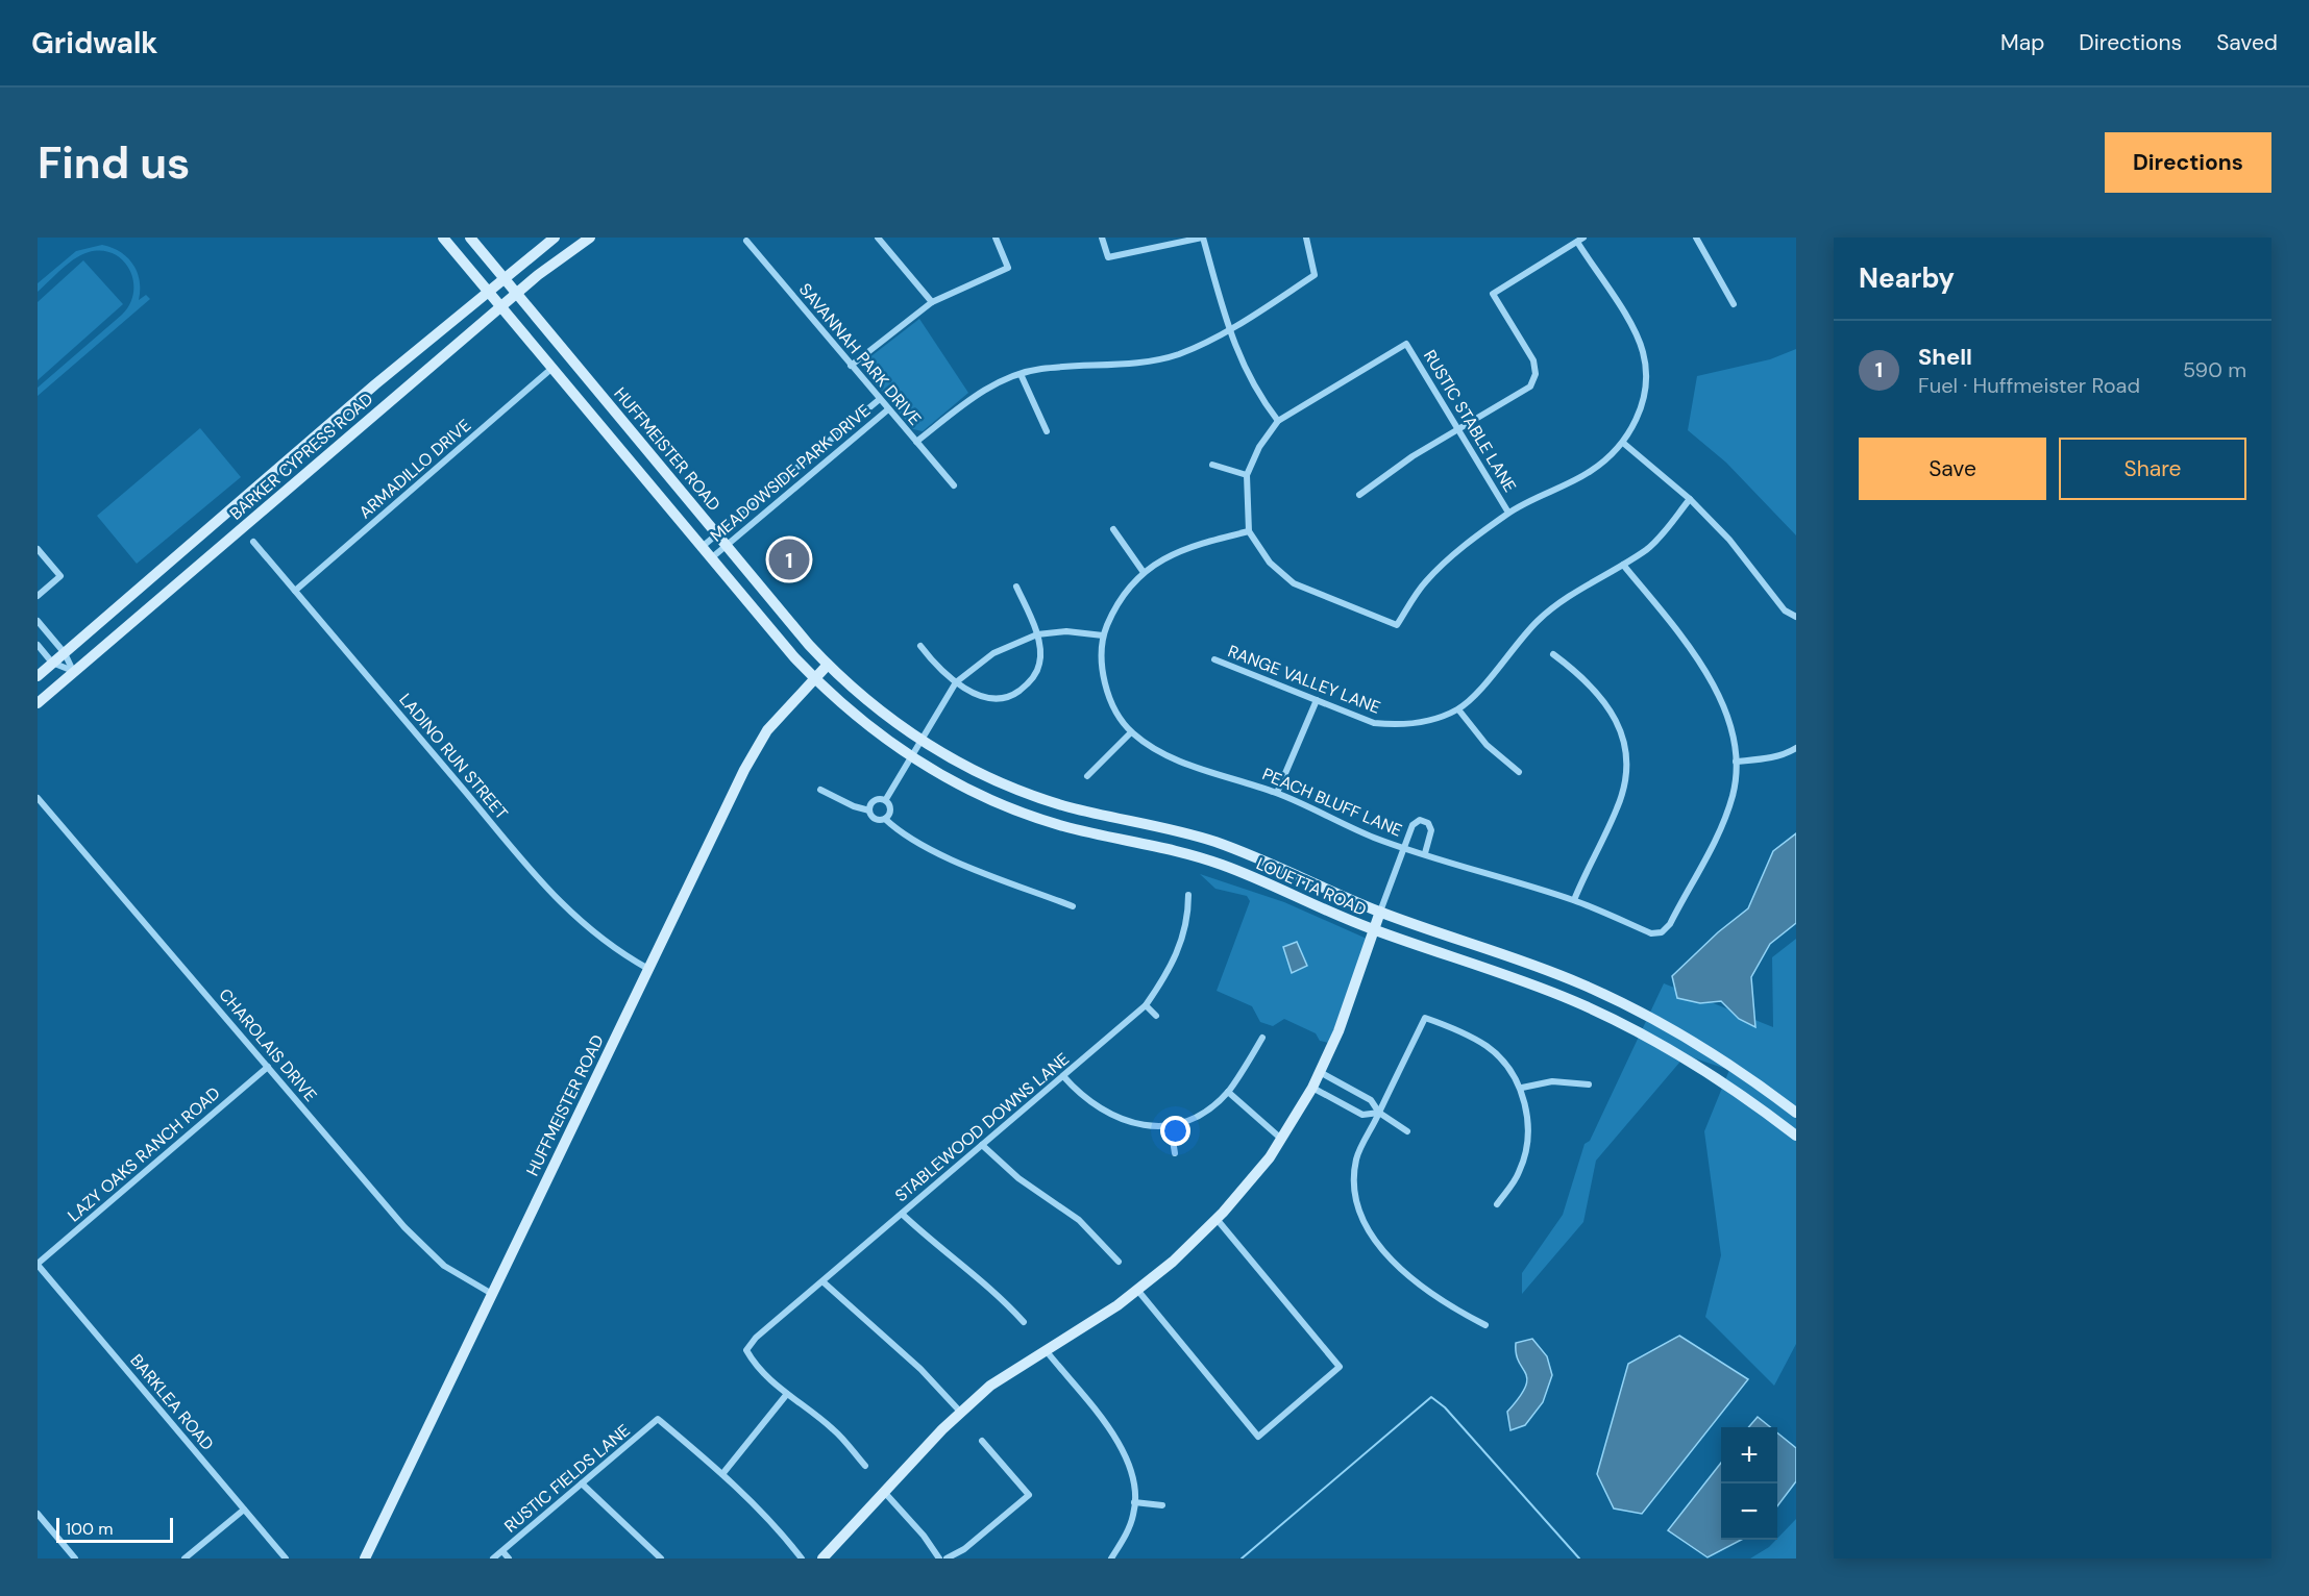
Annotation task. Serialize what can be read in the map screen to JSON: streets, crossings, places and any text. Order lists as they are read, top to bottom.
{
  "streets": {
    "main road": ["HUFFMEISTER ROAD", "BARKER CYPRESS ROAD", "LOUETTA ROAD"],
    "street": [
      "SAVANNAH PARK DRIVE",
      "RUSTIC STABLE LANE",
      "ARMADILLO DRIVE",
      "MEADOWSIDE PARK DRIVE",
      "RANGE VALLEY LANE",
      "LADINO RUN STREET",
      "PEACH BLUFF LANE",
      "CHAROLAIS DRIVE",
      "STABLEWOOD DOWNS LANE",
      "LAZY OAKS RANCH ROAD",
      "BARKLEA ROAD",
      "RUSTIC FIELDS LANE"
    ]
  },
  "crossings": [
    ["SAVANNAH PARK DRIVE", "MEADOWSIDE PARK DRIVE"],
    ["HUFFMEISTER ROAD", "BARKER CYPRESS ROAD"],
    ["HUFFMEISTER ROAD", "ARMADILLO DRIVE"],
    ["HUFFMEISTER ROAD", "MEADOWSIDE PARK DRIVE"],
    ["HUFFMEISTER ROAD", "LADINO RUN STREET"],
    ["HUFFMEISTER ROAD", "LOUETTA ROAD"],
    ["HUFFMEISTER ROAD", "CHAROLAIS DRIVE"],
    ["ARMADILLO DRIVE", "LADINO RUN STREET"],
    ["CHAROLAIS DRIVE", "LAZY OAKS RANCH ROAD"],
    ["LAZY OAKS RANCH ROAD", "BARKLEA ROAD"]
  ],
  "scale_bar": "100 m",
  "page": {
    "header": "Gridwalk",
    "nav": ["Map", "Directions", "Saved"],
    "buttons": [
      "Directions",
      ["Save", "Share"]
    ],
    "title": "Find us",
    "heading": "Nearby",
    "list": [
      {
        "mark": "1",
        "name": "Shell",
        "note": "Fuel · Huffmeister Road",
        "value": "590 m"
      }
    ],
    "pins": "1",
    "map_buttons": ["+", "−"],
    "scale": "100 m"
  }
}
